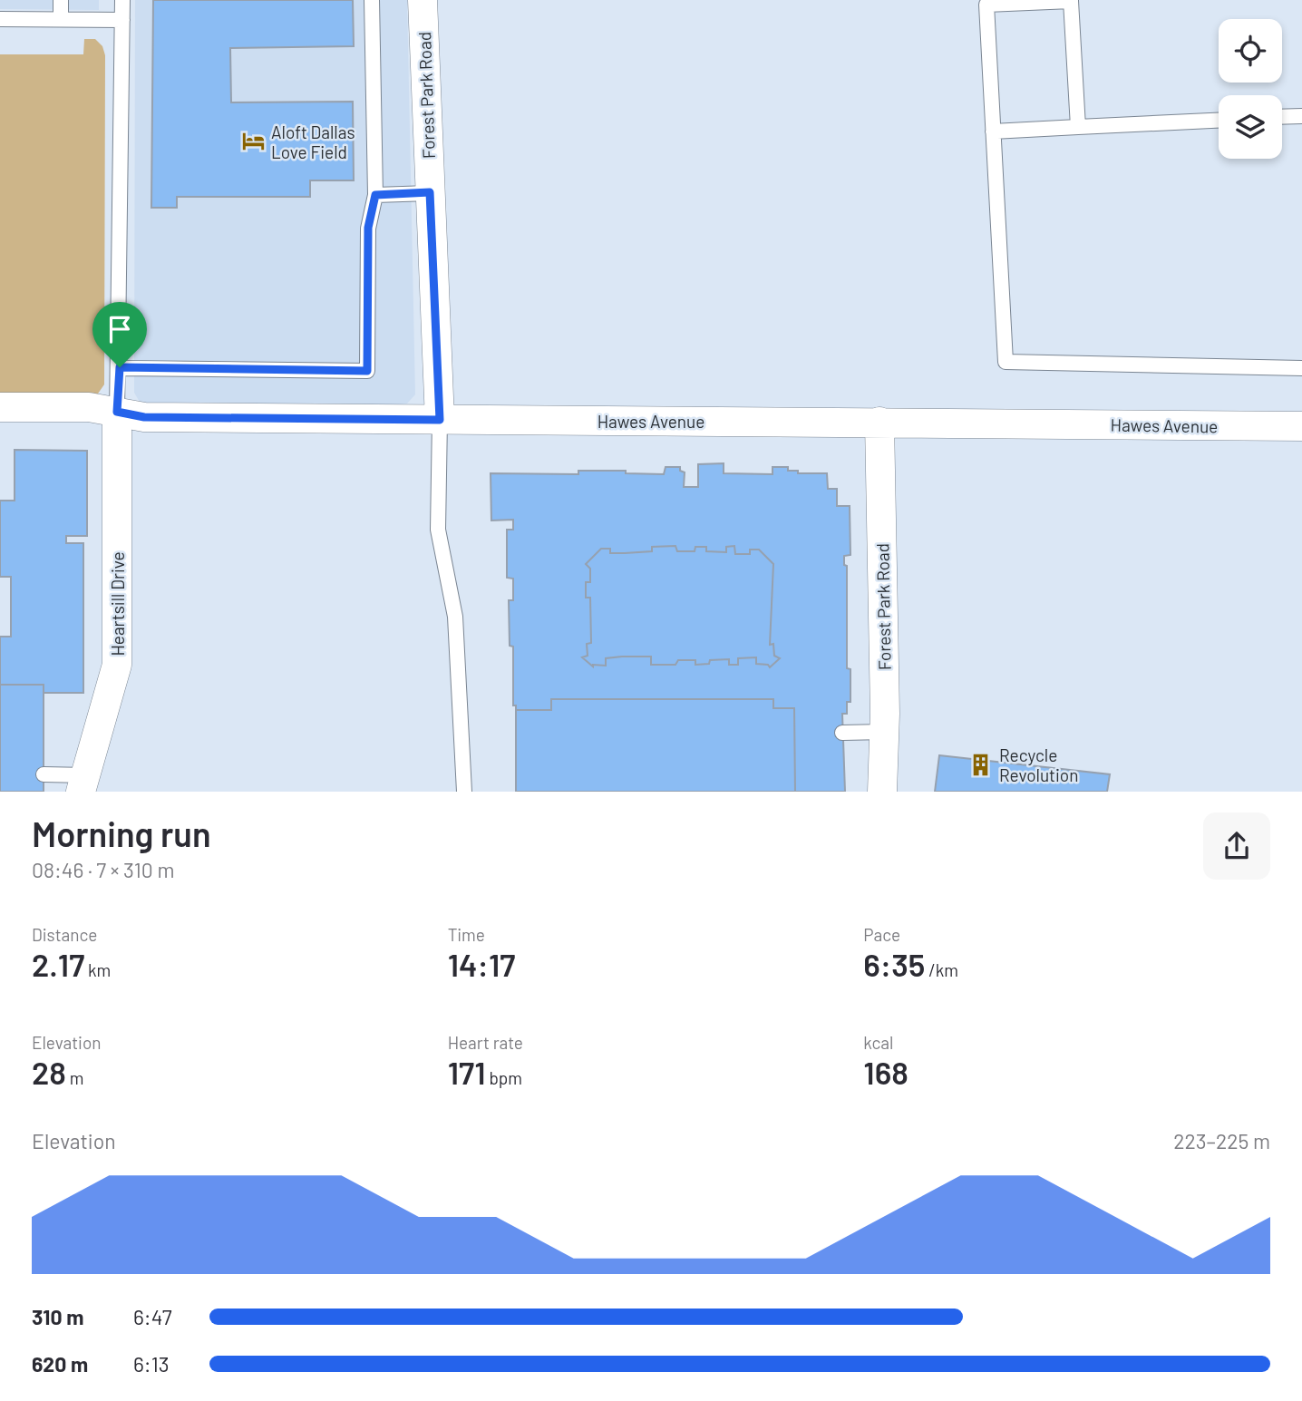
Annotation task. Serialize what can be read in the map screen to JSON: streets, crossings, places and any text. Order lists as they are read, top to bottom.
{
  "streets": {
    "street": ["Forest Park Road", "Hawes Avenue", "Heartsill Drive"]
  },
  "crossings": [
    ["Forest Park Road", "Hawes Avenue"],
    ["Hawes Avenue", "Heartsill Drive"]
  ],
  "places": {
    "hotel": ["Aloft Dallas Love Field"],
    "building": ["Recycle Revolution"]
  },
  "page": {
    "heading": ["Morning run", "08:46 · 7 × 310 m"],
    "stats": [
      ["Distance", "2.17 km"],
      ["Time", "14:17"],
      ["Pace", "6:35 /km"],
      ["Elevation", "28 m"],
      ["Heart rate", "171 bpm"],
      ["kcal", "168"]
    ],
    "chart": ["Elevation", "223–225 m"],
    "list": [
      {
        "name": "310 m",
        "note": "6:47"
      },
      {
        "name": "620 m",
        "note": "6:13"
      }
    ]
  }
}
